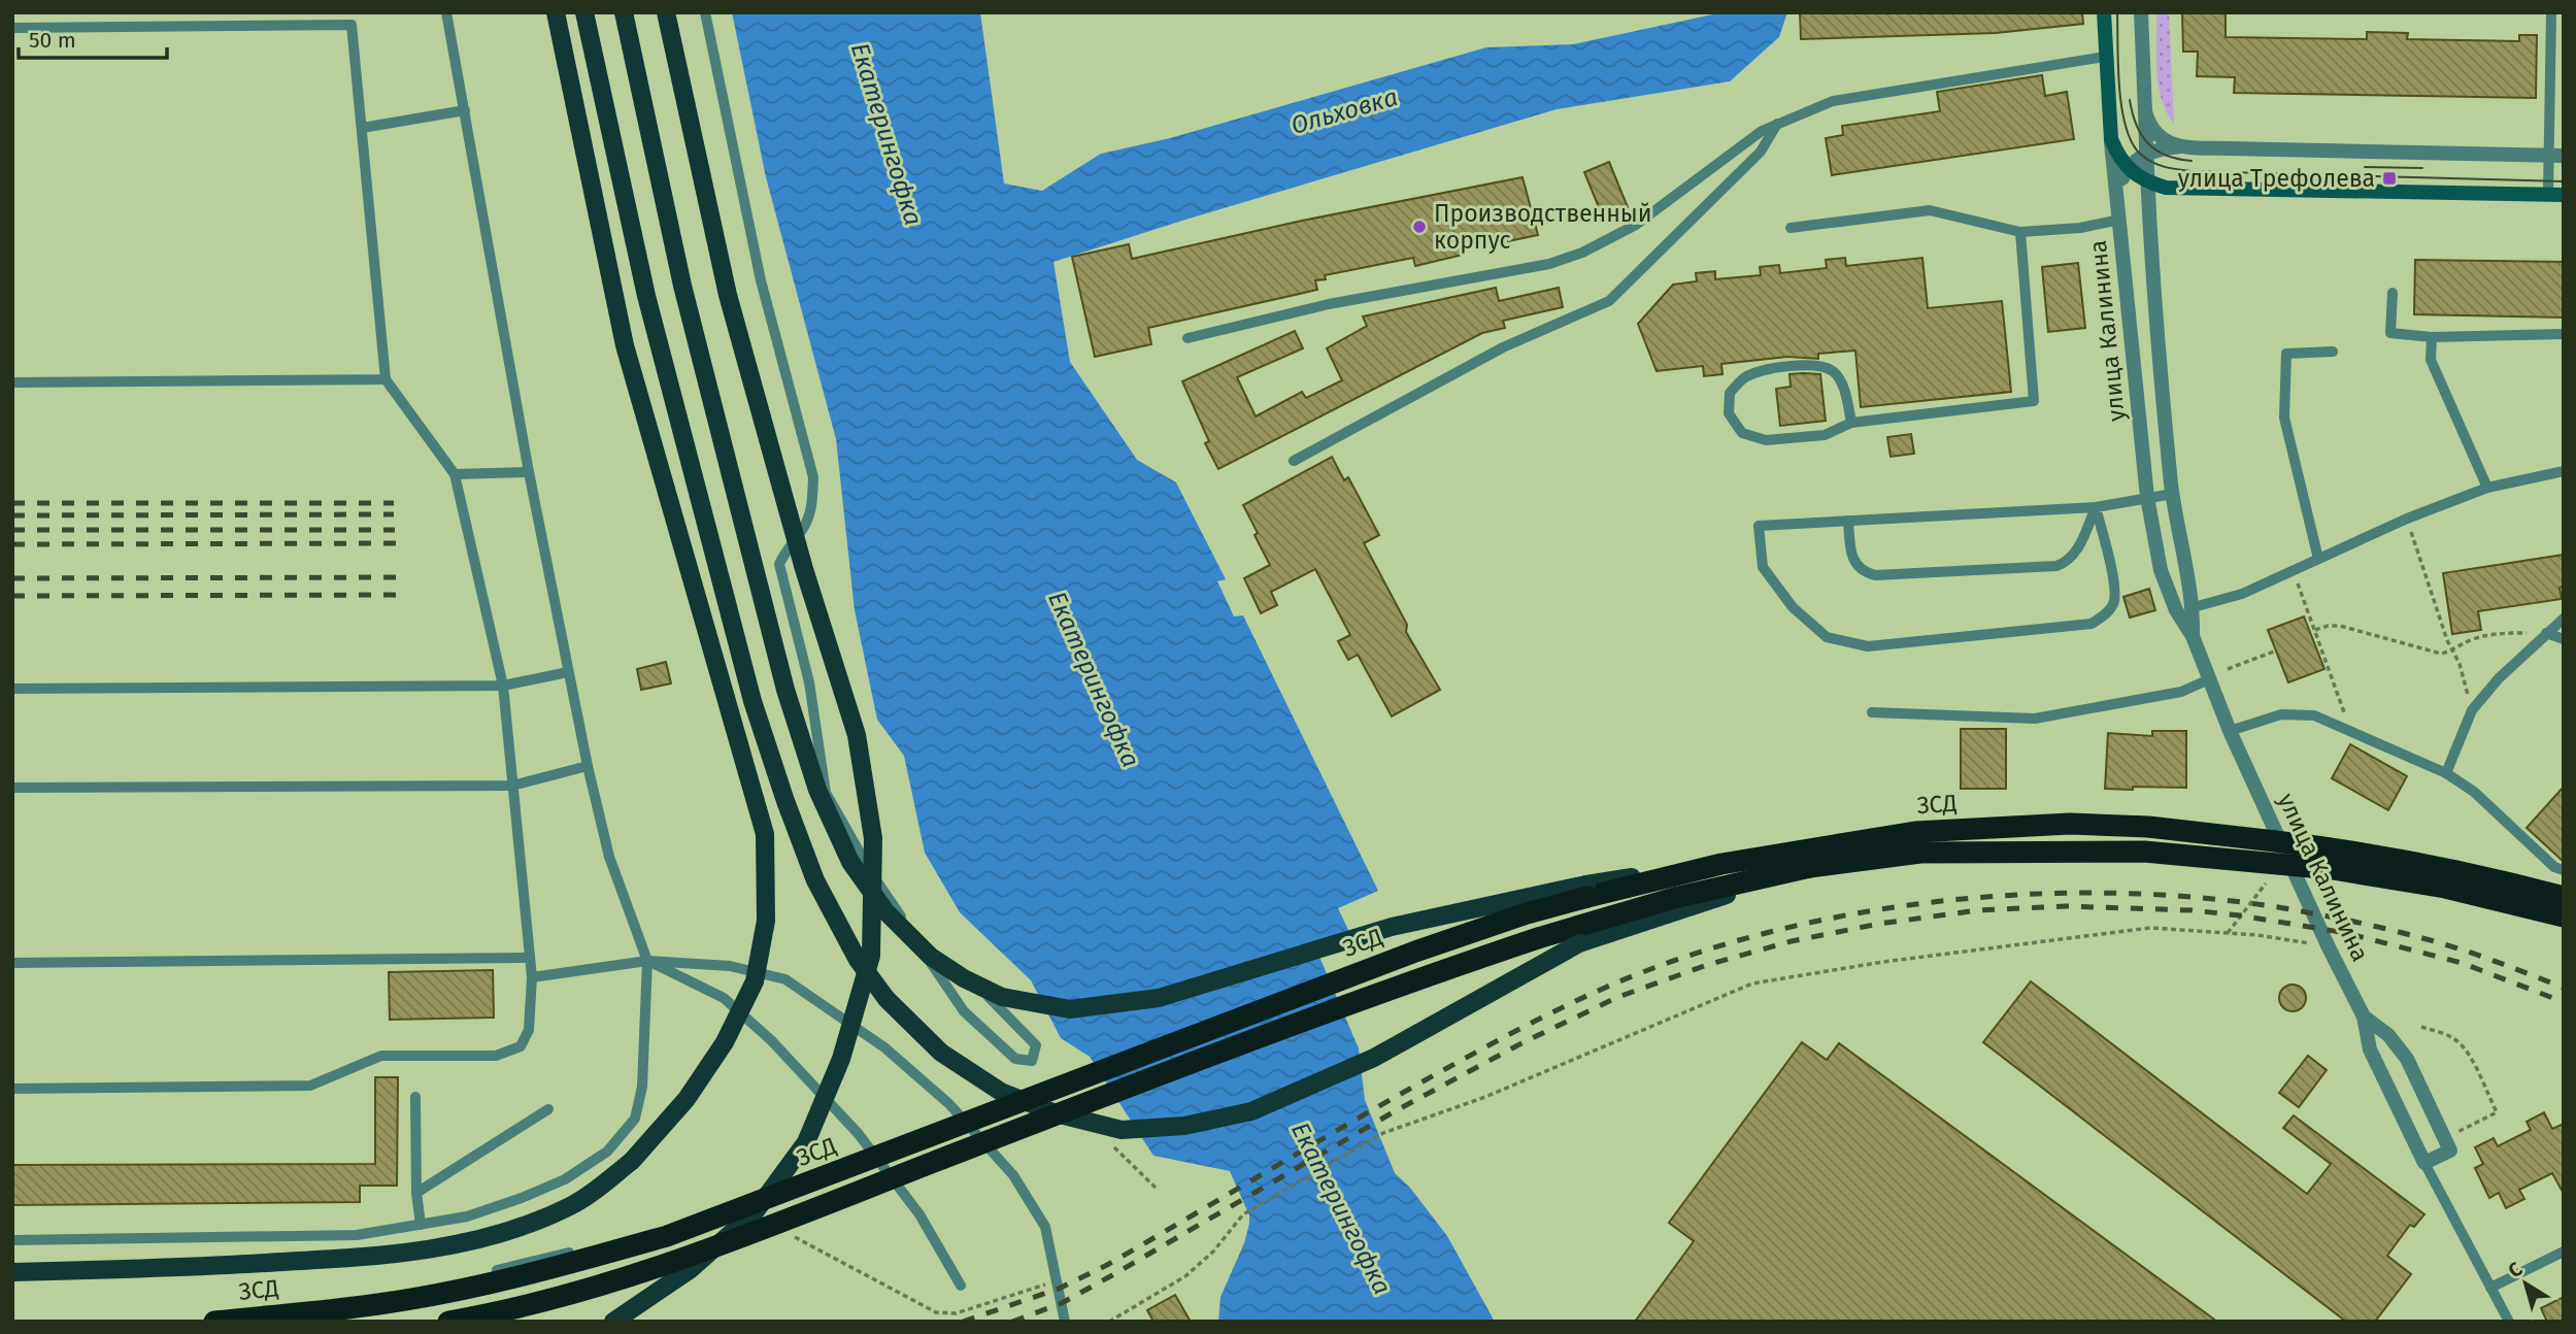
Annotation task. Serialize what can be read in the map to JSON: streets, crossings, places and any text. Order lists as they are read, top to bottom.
{
  "streets": {
    "highway": ["ЗСД"],
    "main road": ["улица Калинина"]
  },
  "water": ["Ольховка", "Екатерингофка"],
  "places": {
    "transit": ["улица Трефолева"],
    "other": ["Производственный корпус"]
  },
  "scale_bar": "50 m",
  "north": "top left"
}
